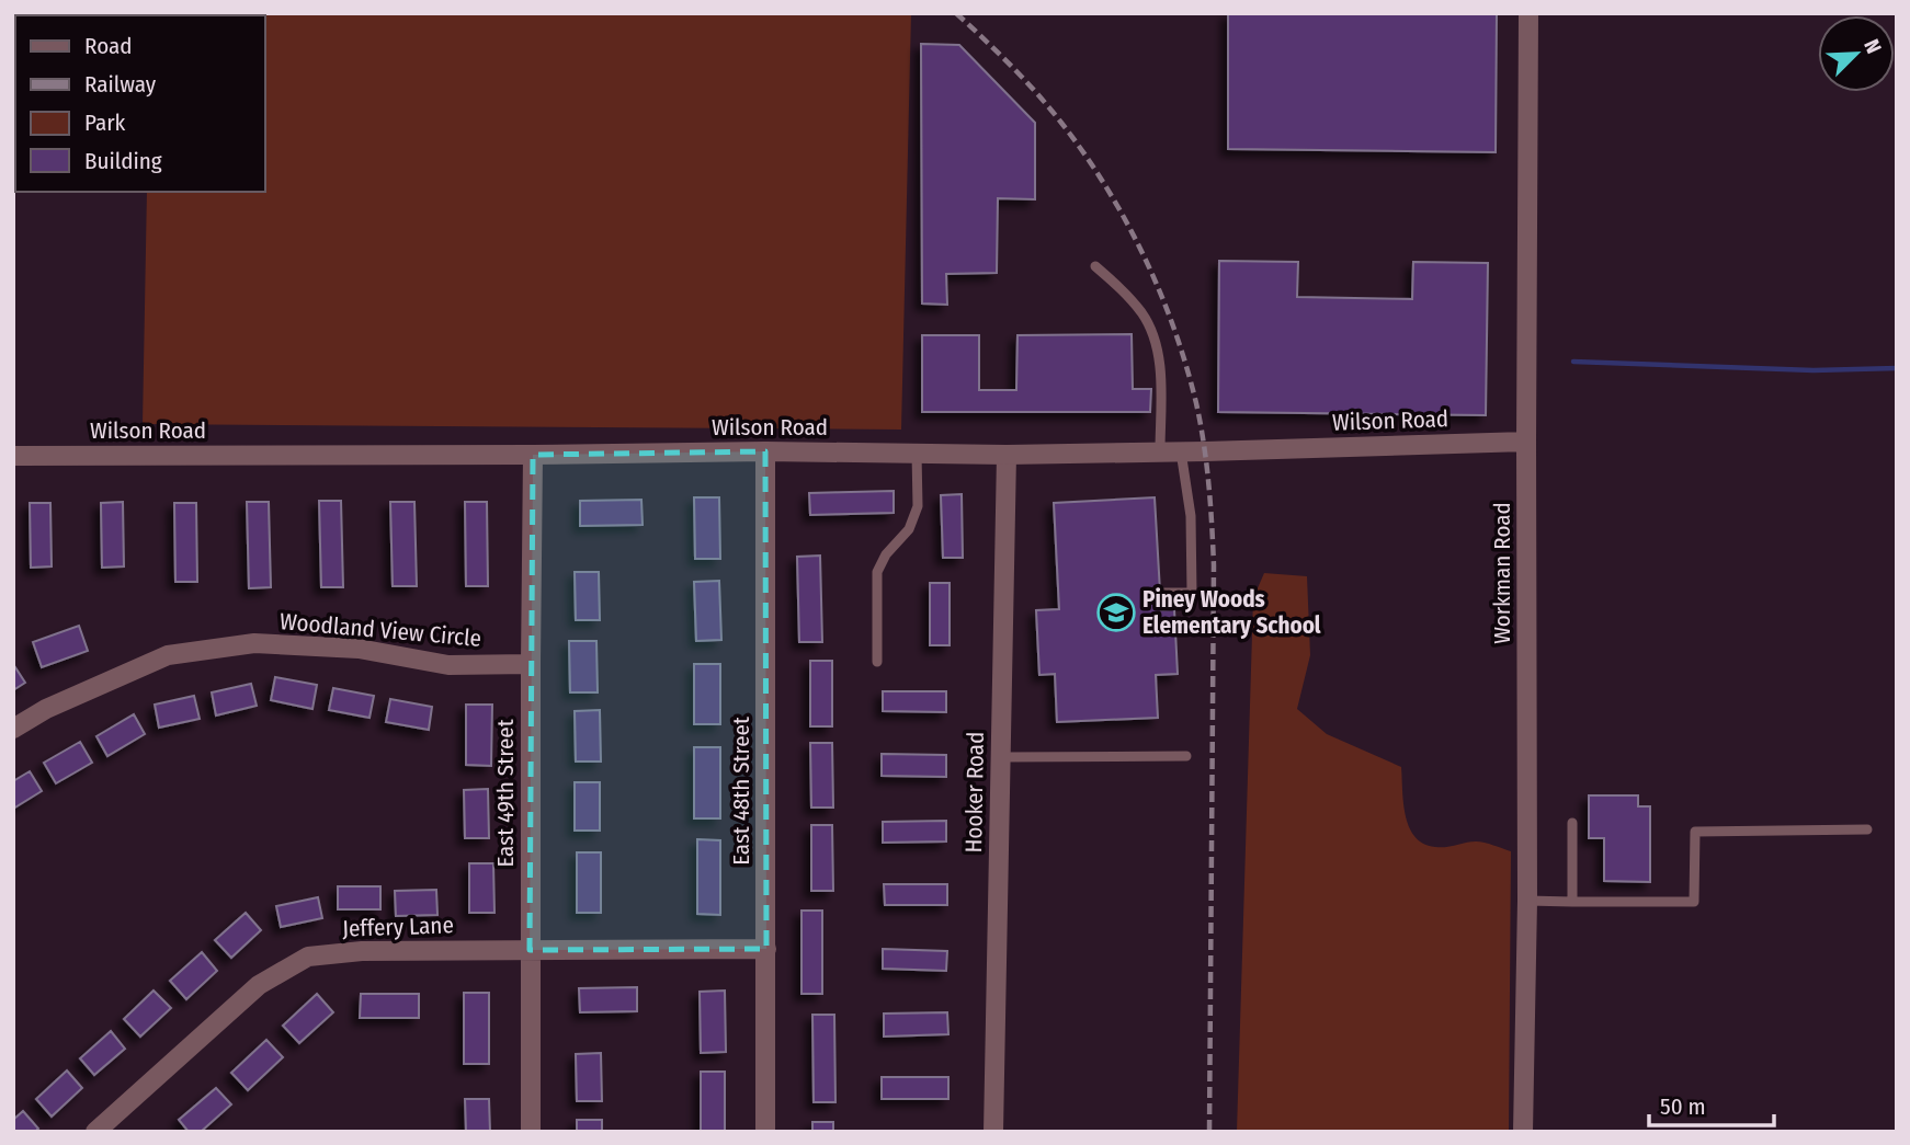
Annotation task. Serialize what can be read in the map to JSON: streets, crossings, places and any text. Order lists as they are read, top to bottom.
{
  "streets": {
    "street": [
      "Wilson Road",
      "Workman Road",
      "Woodland View Circle",
      "East 48th Street",
      "Hooker Road",
      "East 49th Street",
      "Jeffery Lane"
    ]
  },
  "crossings": [
    ["Wilson Road", "Workman Road"],
    ["Wilson Road", "East 48th Street"],
    ["Wilson Road", "Hooker Road"],
    ["Wilson Road", "East 49th Street"],
    ["Woodland View Circle", "East 49th Street"],
    ["East 48th Street", "Jeffery Lane"],
    ["East 49th Street", "Jeffery Lane"]
  ],
  "places": {
    "school or university": ["Piney Woods Elementary School"]
  },
  "legend": [
    "Road",
    "Railway",
    "Park",
    "Building"
  ],
  "scale_bar": "50 m",
  "north": "top right"
}
